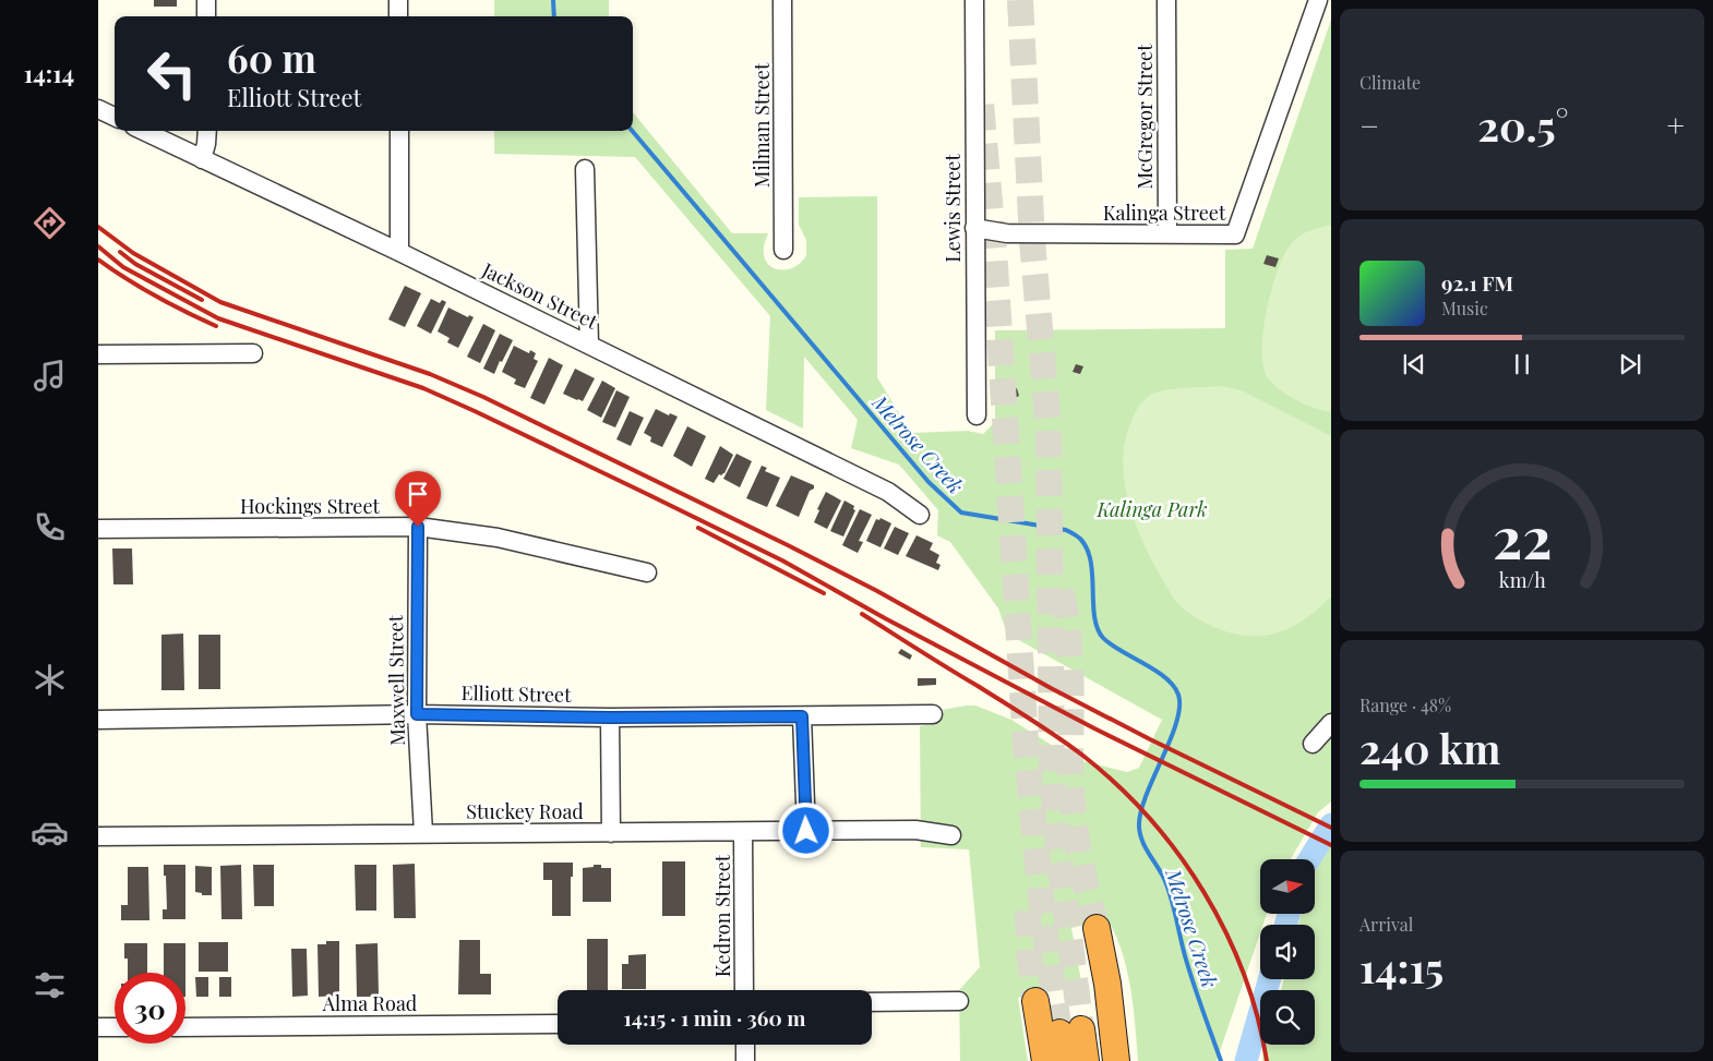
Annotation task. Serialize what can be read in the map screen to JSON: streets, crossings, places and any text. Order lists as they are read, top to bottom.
{
  "streets": {
    "street": [
      "McGregor Street",
      "Milman Street",
      "Lewis Street",
      "Kalinga Street",
      "Jackson Street",
      "Hockings Street",
      "Maxwell Street",
      "Elliott Street",
      "Stuckey Road",
      "Kedron Street",
      "Alma Road"
    ]
  },
  "crossings": [
    ["McGregor Street", "Kalinga Street"],
    ["Lewis Street", "Kalinga Street"],
    ["Hockings Street", "Maxwell Street"],
    ["Maxwell Street", "Elliott Street"],
    ["Maxwell Street", "Stuckey Road"],
    ["Stuckey Road", "Kedron Street"]
  ],
  "water": ["Melrose Creek"],
  "parks": ["Kalinga Park"],
  "north": "right",
  "page": {
    "tabs": "14:14",
    "tile": [
      "Climate",
      ["Range · 48%", "240 km"],
      ["Arrival", "14:15"]
    ],
    "turn": ["60 m", "Elliott Street"],
    "heat": ["−", "20.5°", "+"],
    "song": ["92.1 FM", "Music"],
    "limit": "30",
    "trip": "14:15 · 1 min · 360 m",
    "gauge": ["22", "km/h"]
  }
}
